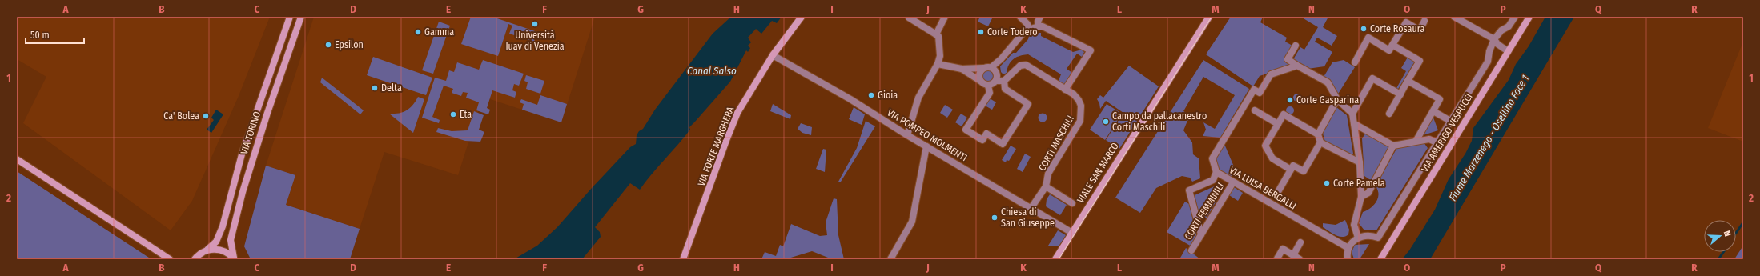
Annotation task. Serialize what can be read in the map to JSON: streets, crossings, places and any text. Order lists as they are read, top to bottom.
{
  "streets": {
    "street": [
      "VIA TORINO",
      "VIA AMERIGO VESPUCCI",
      "VIA POMPEO MOLMENTI",
      "CORTI MASCHILI",
      "VIA FORTE MARGHERA",
      "VIALE SAN MARCO",
      "VIA LUISA BERGALLI",
      "CORTI FEMMINILI"
    ]
  },
  "crossings": [
    ["VIA POMPEO MOLMENTI", "CORTI MASCHILI"],
    ["VIA POMPEO MOLMENTI", "VIA FORTE MARGHERA"],
    ["VIA POMPEO MOLMENTI", "VIALE SAN MARCO"],
    ["VIA LUISA BERGALLI", "CORTI FEMMINILI"]
  ],
  "water": ["Canal Salso", "Fiume Marzenego - Osellino Foce 1"],
  "places": [
    "Università Iuav di Venezia",
    "Corte Rosaura",
    "Gamma",
    "Corte Todero",
    "Epsilon",
    "Delta",
    "Gioia",
    "Corte Gasparina",
    "Eta",
    "Ca' Bolea",
    "Campo da pallacanestro Corti Maschili",
    "Corte Pamela",
    "Chiesa di San Giuseppe"
  ],
  "scale_bar": "50 m",
  "north": "right",
  "grid": {
    "columns": [
      "A",
      "B",
      "C",
      "D",
      "E",
      "F",
      "G",
      "H",
      "I",
      "J",
      "K",
      "L",
      "M",
      "N",
      "O",
      "P",
      "Q",
      "R"
    ],
    "rows": ["1", "2"]
  }
}
